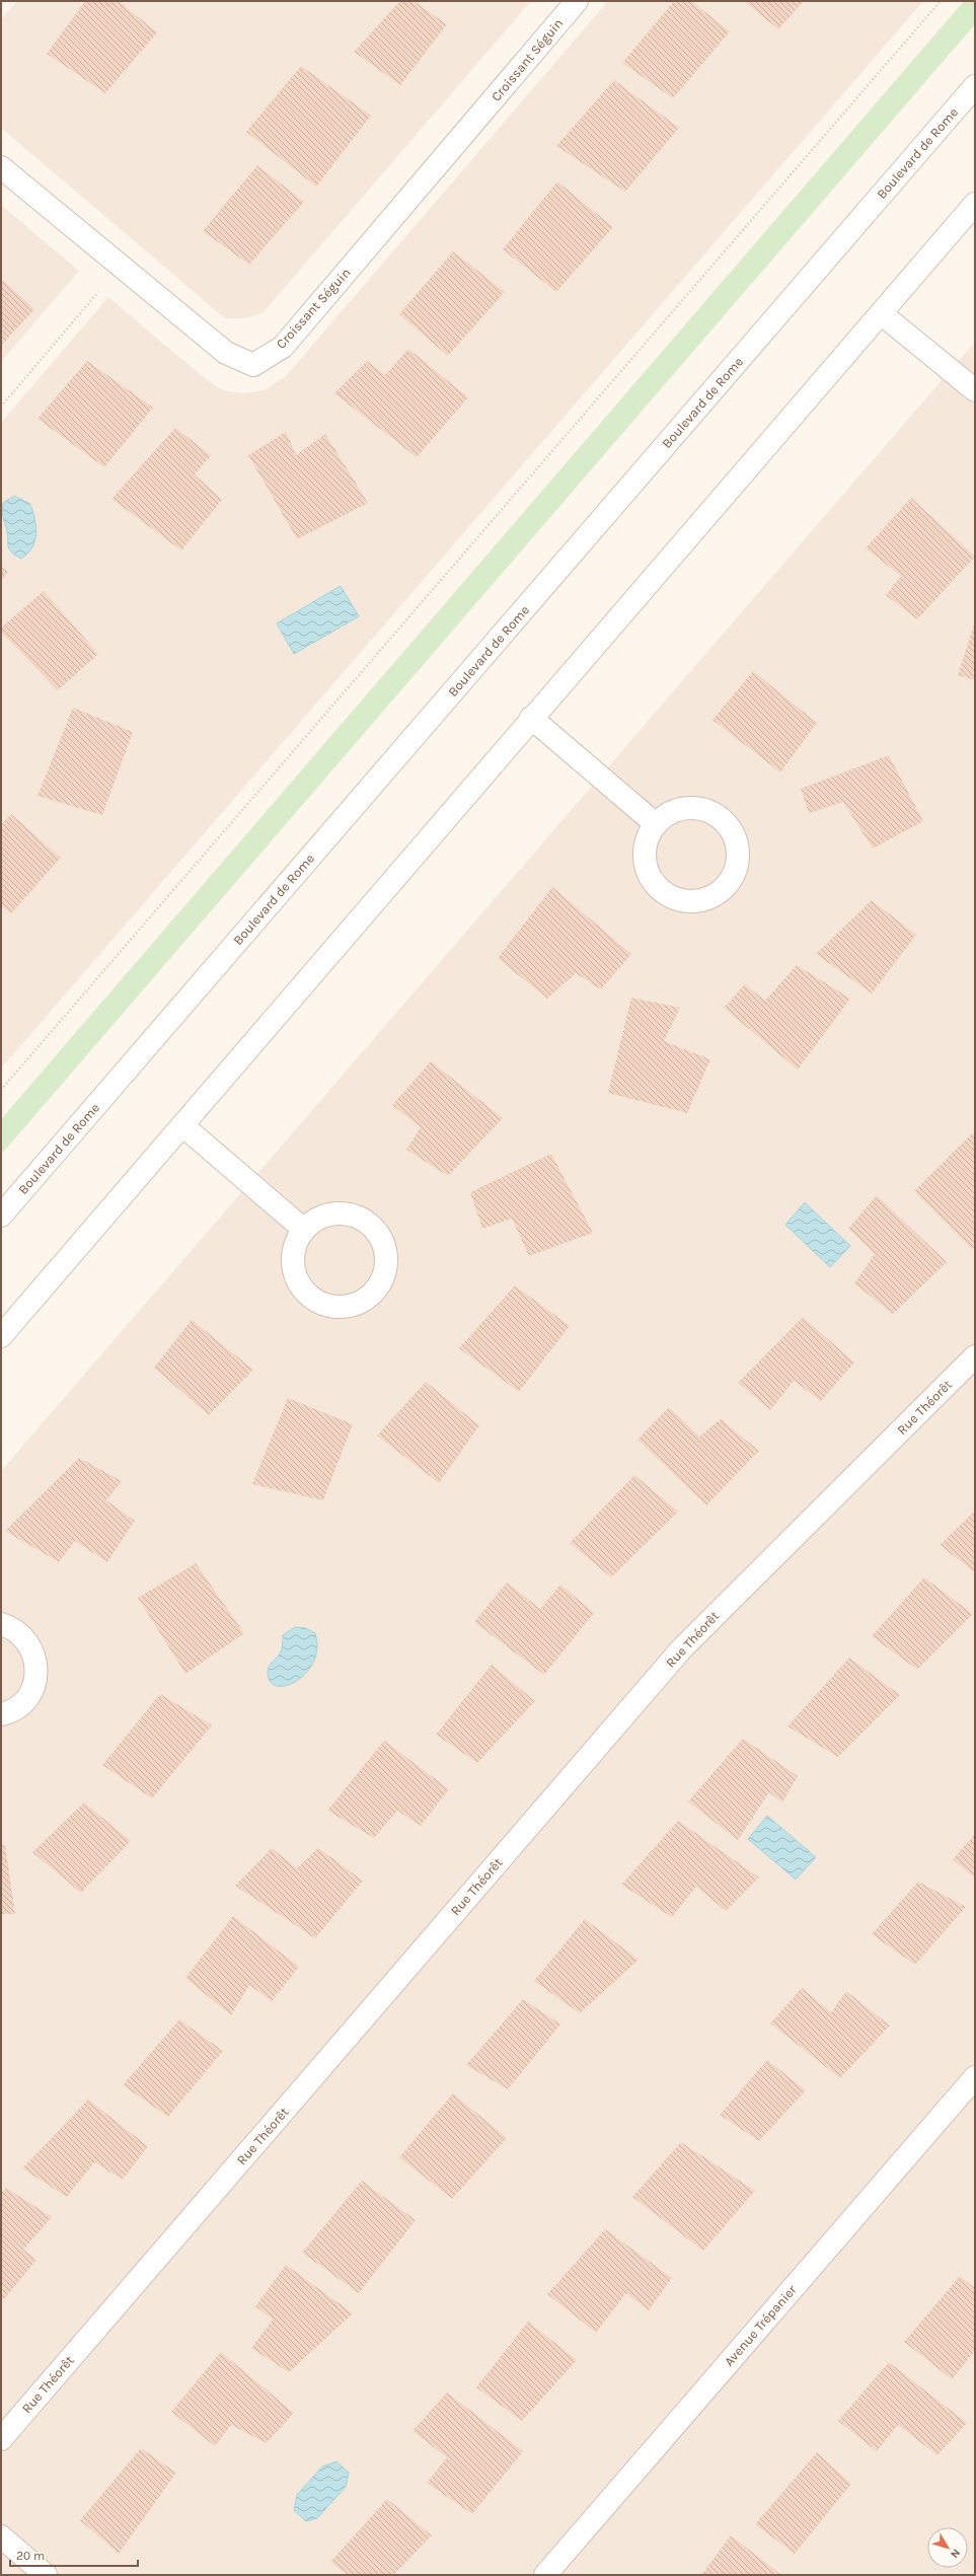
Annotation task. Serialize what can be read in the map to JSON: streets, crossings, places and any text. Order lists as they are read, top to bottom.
{
  "streets": {
    "street": [
      "Croissant Séguin",
      "Boulevard de Rome",
      "Rue Théorêt",
      "Avenue Trépanier"
    ]
  },
  "scale_bar": "20 m",
  "north": "bottom right"
}
